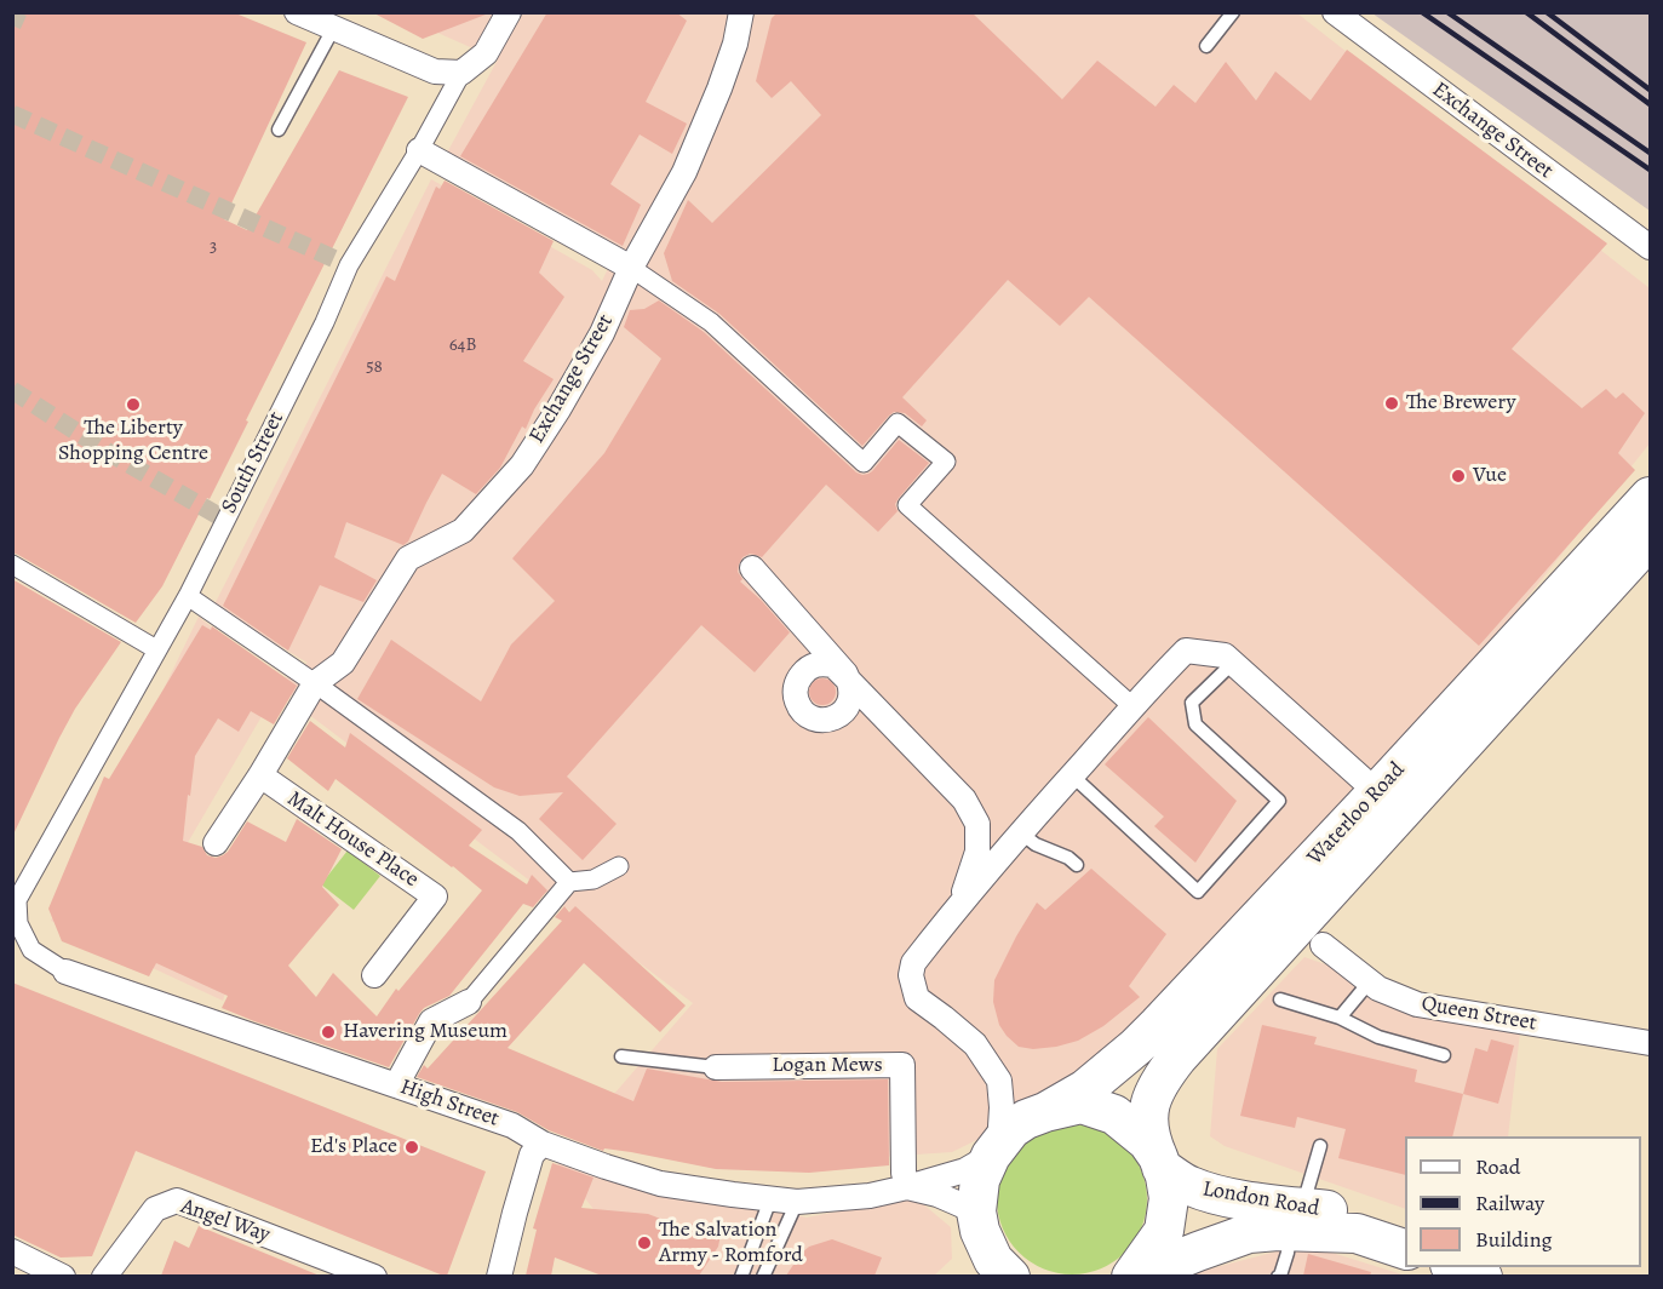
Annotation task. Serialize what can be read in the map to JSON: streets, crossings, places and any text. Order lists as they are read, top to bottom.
{
  "streets": {
    "main road": ["Waterloo Road", "London Road"],
    "street": [
      "Exchange Street",
      "South Street",
      "Malt House Place",
      "Queen Street",
      "Logan Mews",
      "High Street",
      "Angel Way"
    ]
  },
  "crossings": [
    ["Exchange Street", "Malt House Place"],
    ["South Street", "High Street"],
    ["Waterloo Road", "London Road"],
    ["Logan Mews", "High Street"]
  ],
  "places": [
    "The Brewery",
    "The Liberty Shopping Centre",
    "Vue",
    "Havering Museum",
    "Ed's Place",
    "The Salvation Army - Romford"
  ],
  "house_numbers": ["3", "64B", "58"],
  "legend": ["Road", "Railway", "Building"]
}
